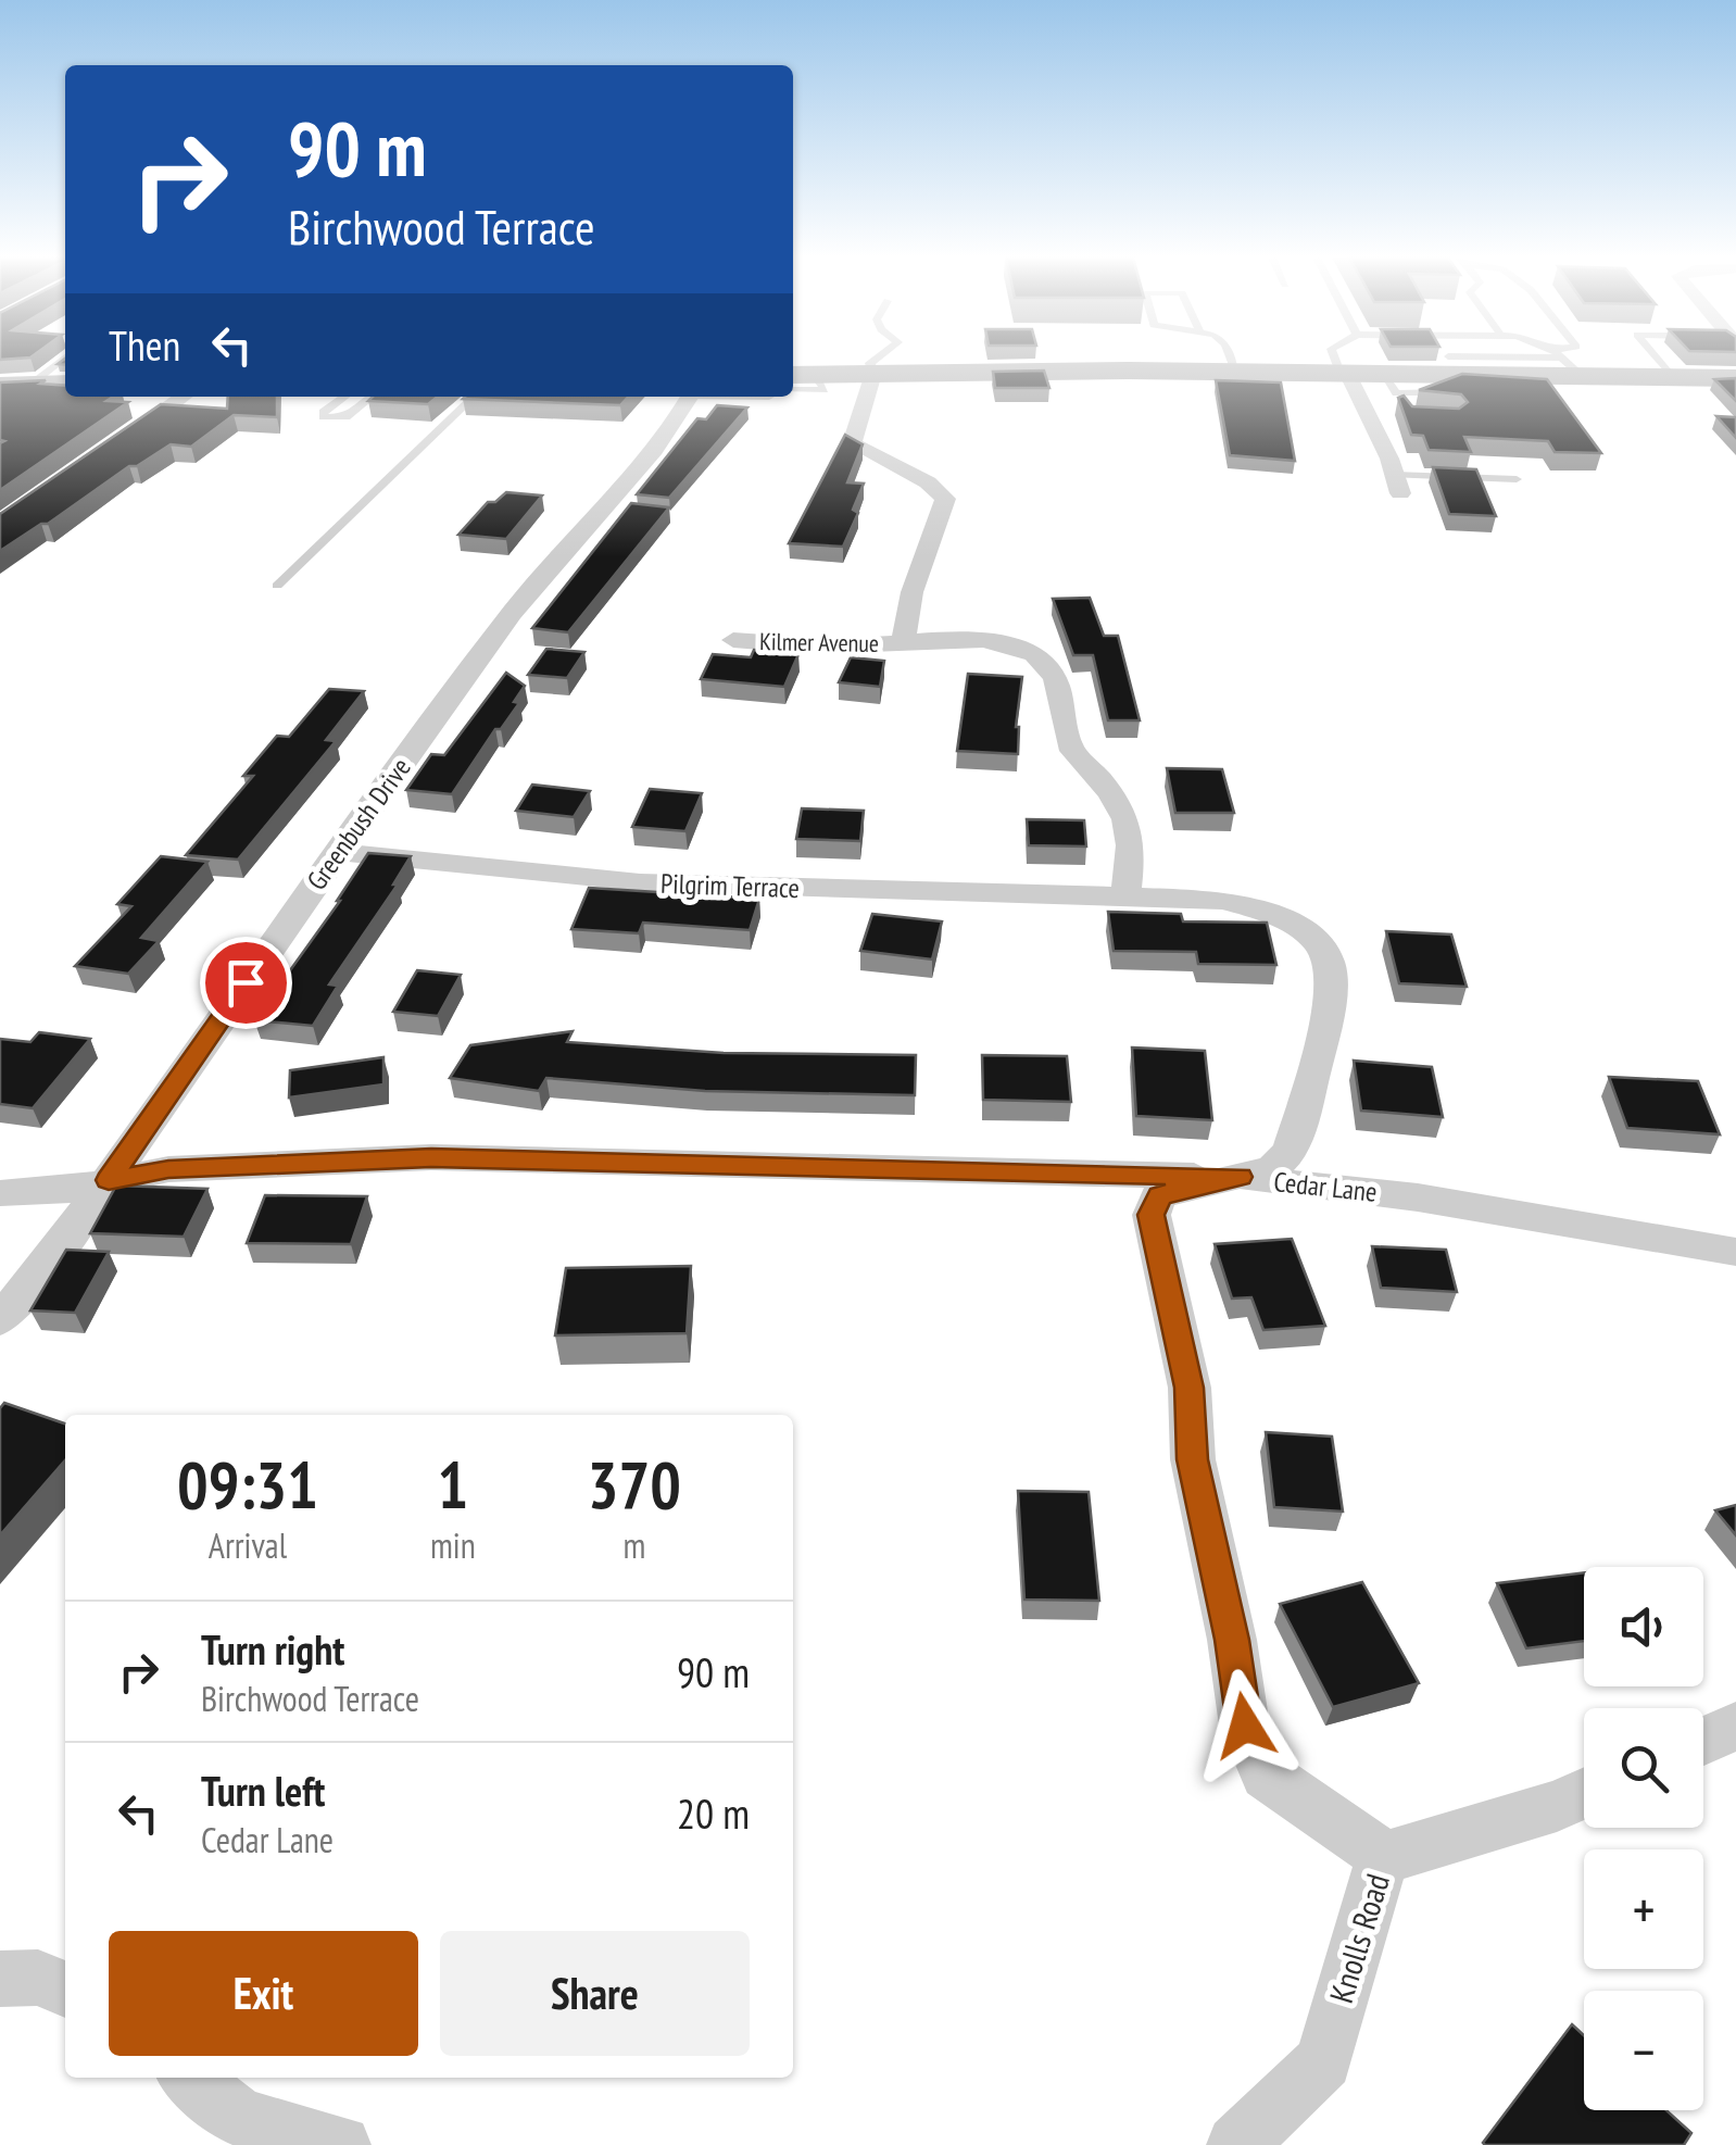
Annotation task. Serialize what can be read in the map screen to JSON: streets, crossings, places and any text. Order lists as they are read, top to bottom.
{
  "streets": {
    "street": [
      "Kilmer Avenue",
      "Greenbush Drive",
      "Pilgrim Terrace",
      "Cedar Lane",
      "Knolls Road"
    ]
  },
  "crossings": [
    ["Kilmer Avenue", "Pilgrim Terrace"],
    ["Greenbush Drive", "Pilgrim Terrace"],
    ["Greenbush Drive", "Cedar Lane"],
    ["Pilgrim Terrace", "Cedar Lane"]
  ],
  "page": {
    "turn": ["90 m", "Birchwood Terrace"],
    "then": "Then",
    "eta": [
      "09:31",
      "Arrival",
      "1",
      "min",
      "370",
      "m"
    ],
    "map_buttons": ["+", "−"],
    "list": [
      {
        "name": "Turn right",
        "note": "Birchwood Terrace",
        "value": "90 m"
      },
      {
        "name": "Turn left",
        "note": "Cedar Lane",
        "value": "20 m"
      }
    ],
    "buttons": ["Exit", "Share"]
  }
}
